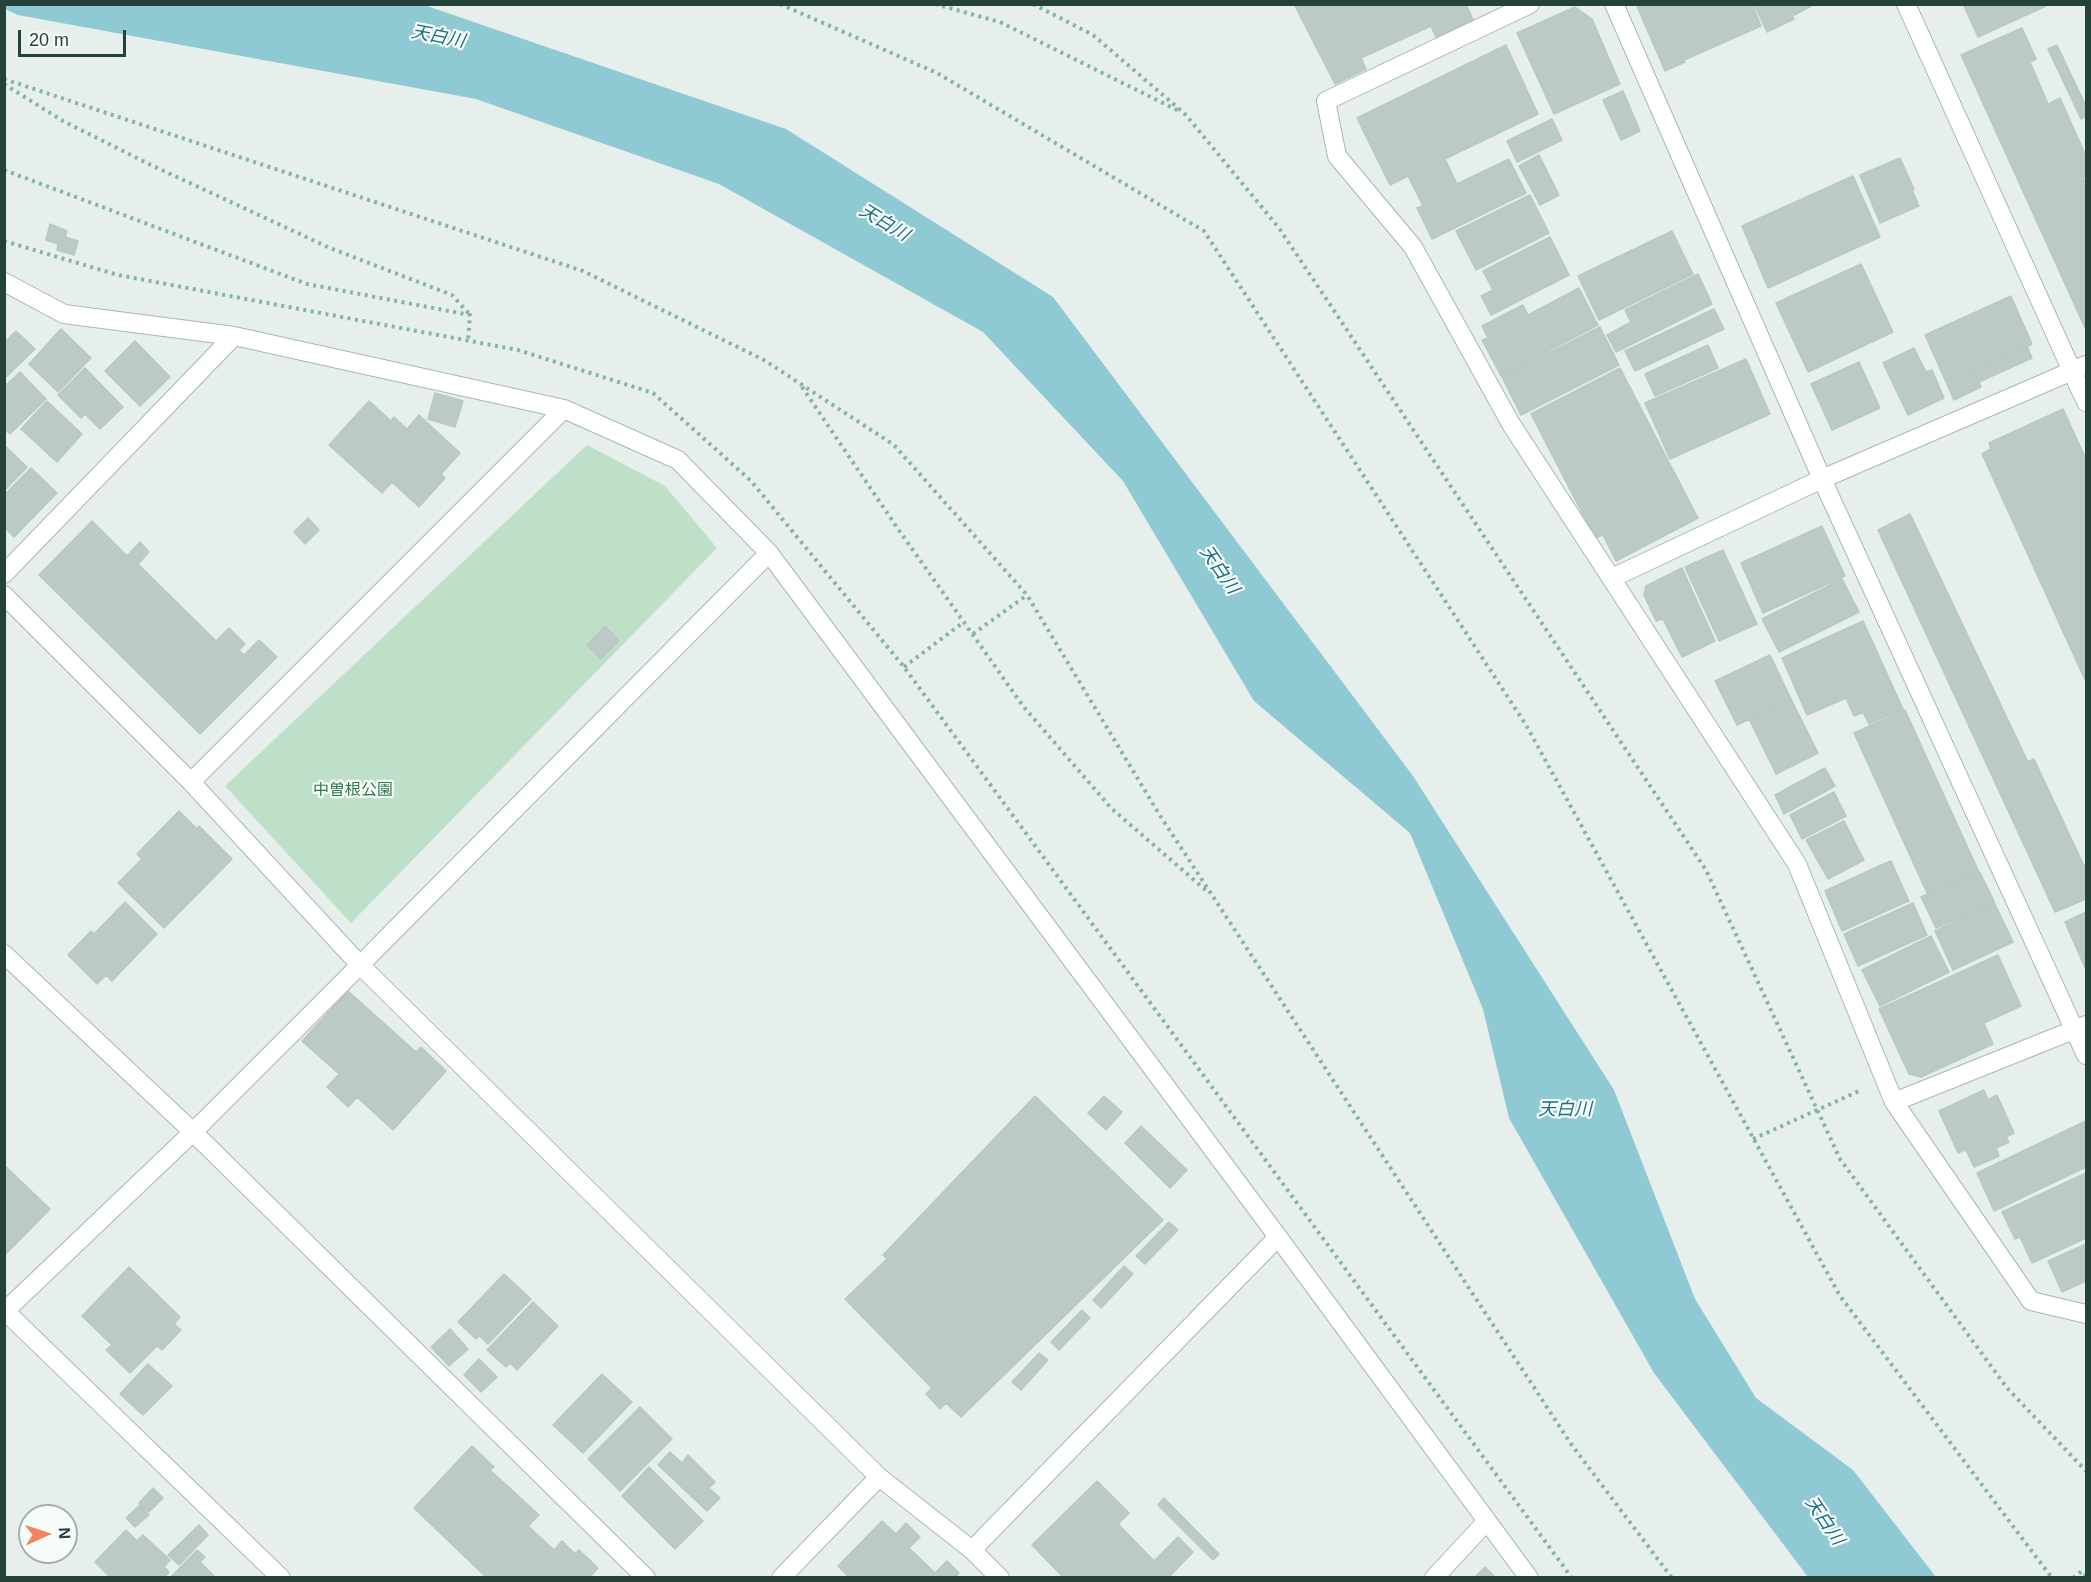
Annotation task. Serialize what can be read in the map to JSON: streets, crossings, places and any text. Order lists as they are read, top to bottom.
{
  "water": ["天白川"],
  "parks": ["中曽根公園"],
  "scale_bar": "20 m",
  "north": "right"
}
